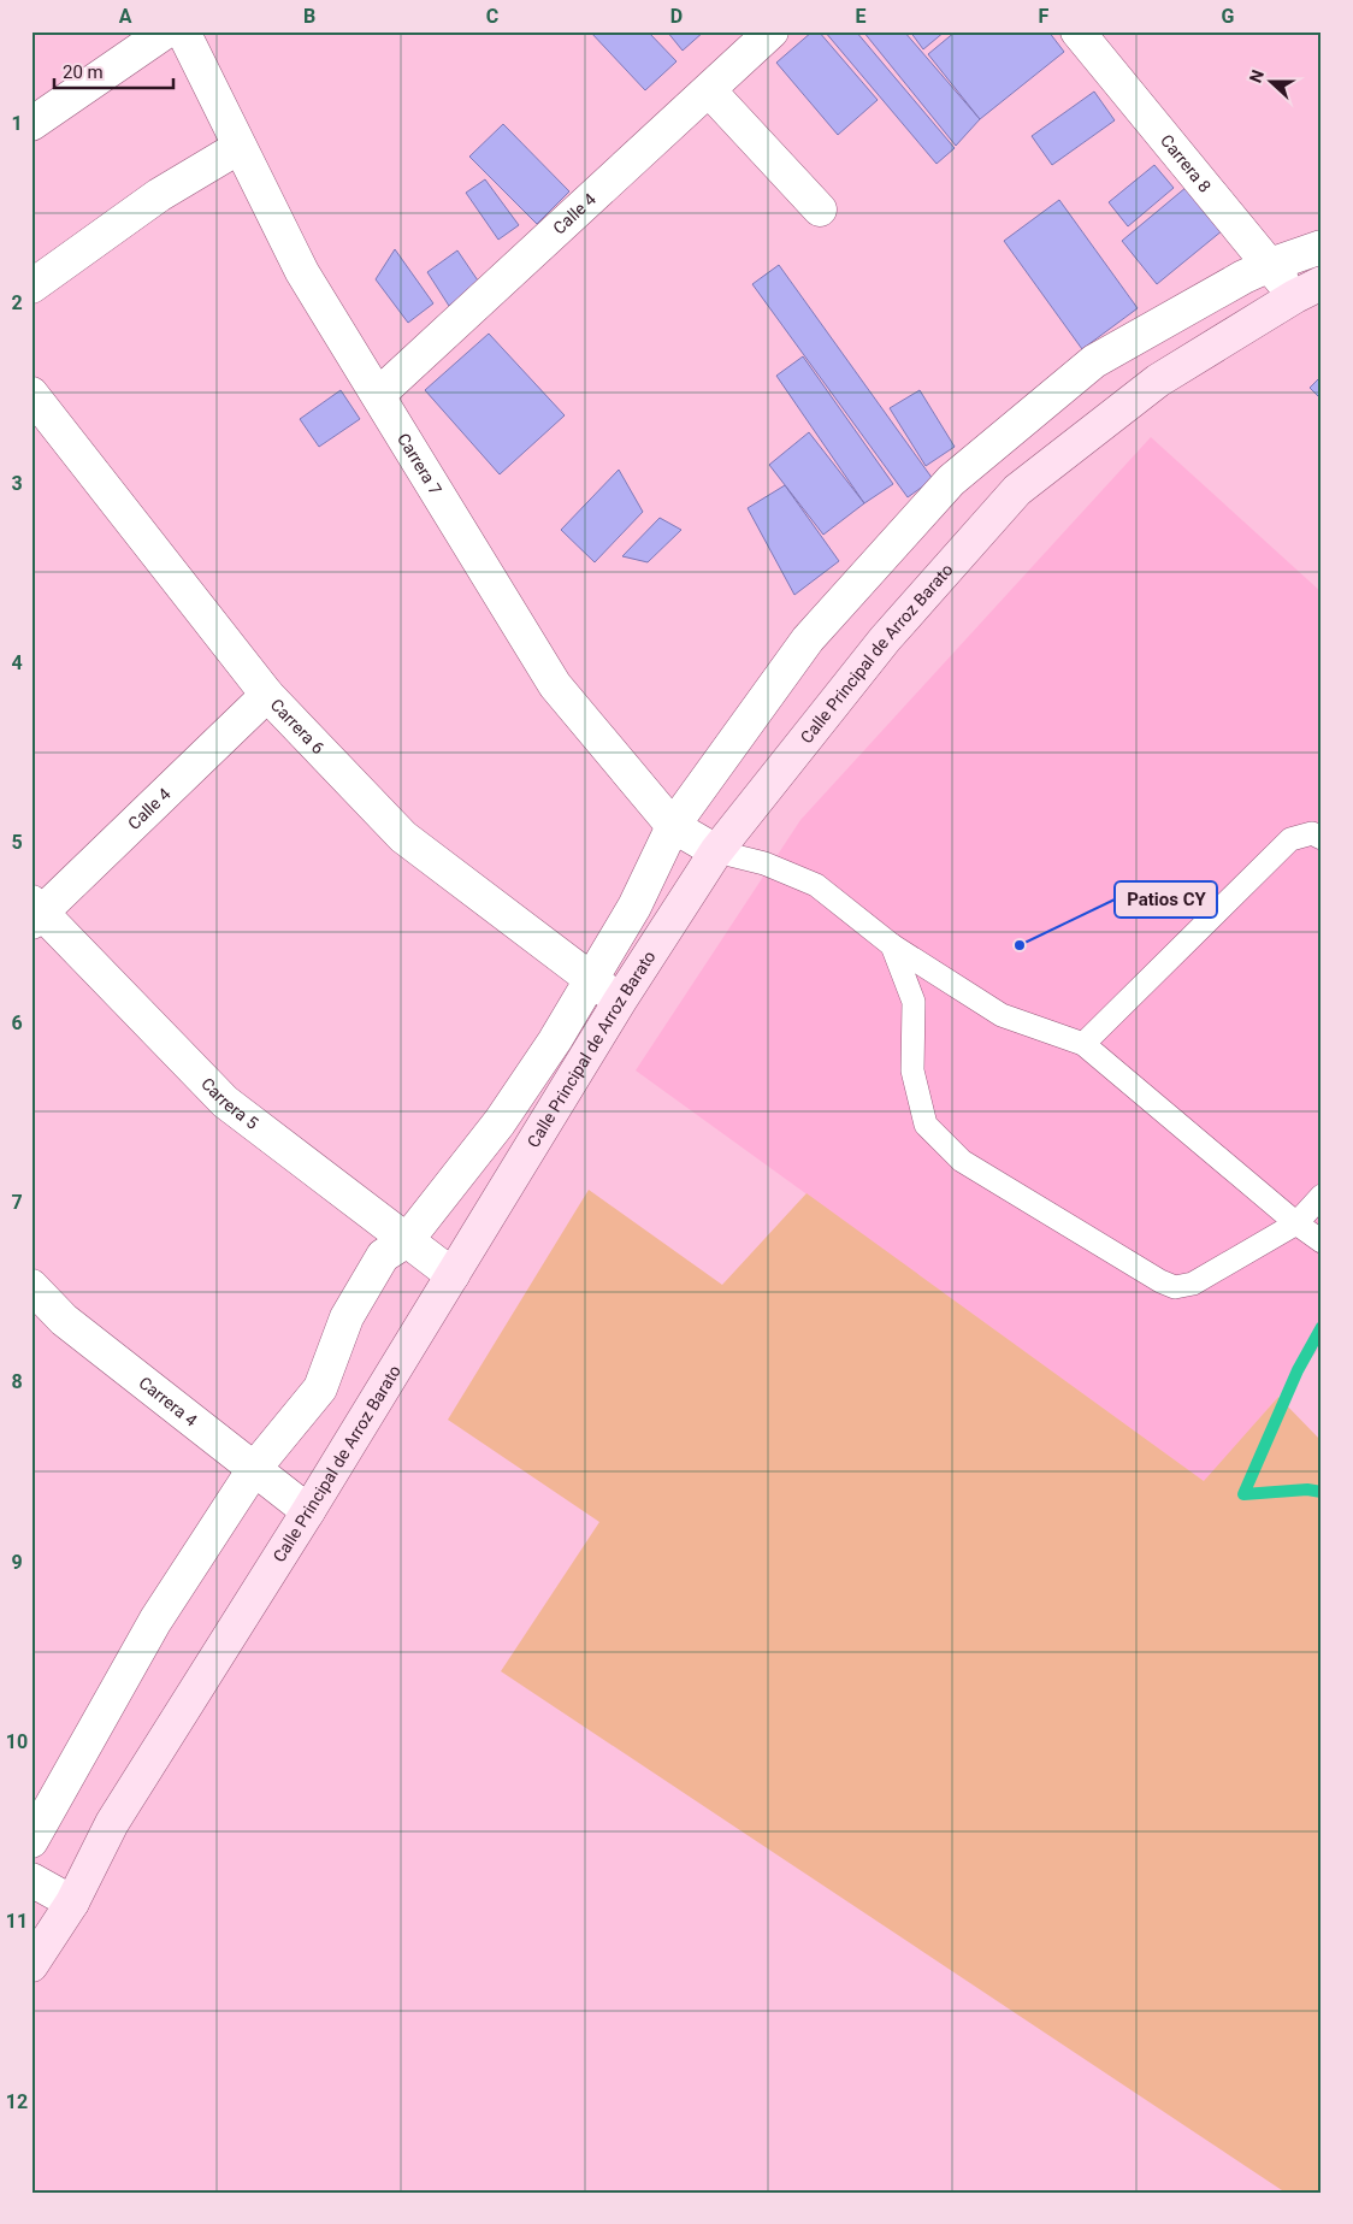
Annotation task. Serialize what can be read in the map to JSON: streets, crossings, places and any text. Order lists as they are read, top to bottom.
{
  "streets": {
    "street": [
      "Carrera 8",
      "Calle 4",
      "Carrera 7",
      "Calle Principal de Arroz Barato",
      "Carrera 6",
      "Carrera 5",
      "Carrera 4"
    ]
  },
  "crossings": [
    ["Carrera 8", "Calle Principal de Arroz Barato"],
    ["Calle 4", "Carrera 7"],
    ["Calle 4", "Carrera 6"],
    ["Calle 4", "Carrera 5"],
    ["Carrera 7", "Calle Principal de Arroz Barato"],
    ["Calle Principal de Arroz Barato", "Carrera 6"],
    ["Calle Principal de Arroz Barato", "Carrera 5"],
    ["Calle Principal de Arroz Barato", "Carrera 4"]
  ],
  "places": ["Patios CY"],
  "scale_bar": "20 m",
  "north": "left",
  "grid": {
    "columns": [
      "A",
      "B",
      "C",
      "D",
      "E",
      "F",
      "G"
    ],
    "rows": [
      "1",
      "2",
      "3",
      "4",
      "5",
      "6",
      "7",
      "8",
      "9",
      "10",
      "11",
      "12"
    ]
  }
}
